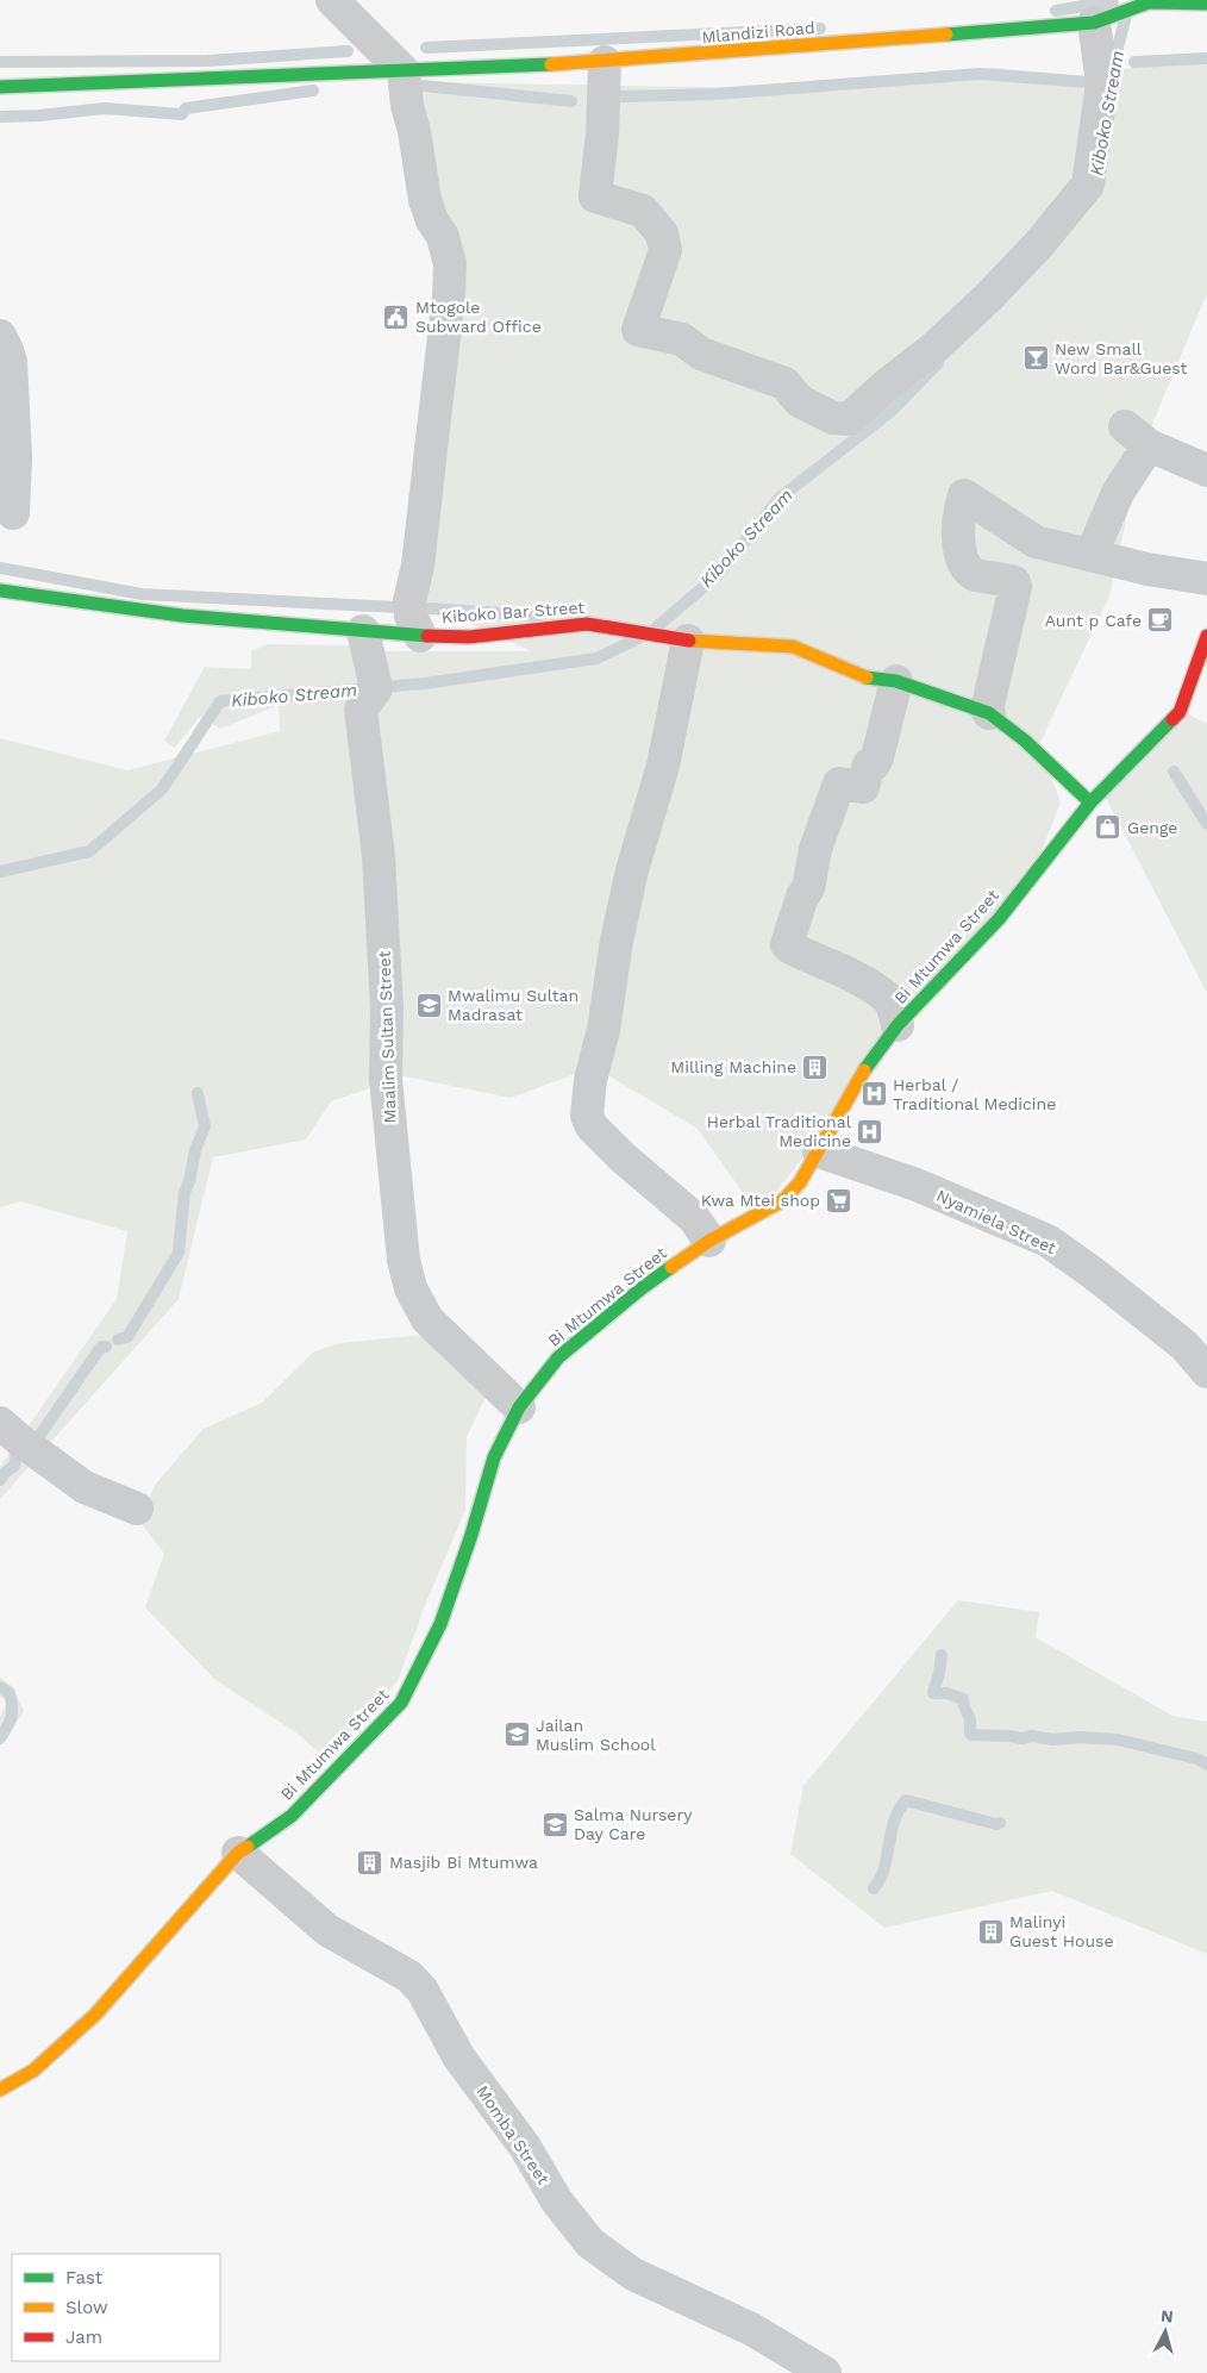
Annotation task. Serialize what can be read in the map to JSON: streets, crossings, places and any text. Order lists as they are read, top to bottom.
{
  "streets": {
    "street": [
      "Mlandizi Road",
      "Kiboko Bar Street",
      "Bi Mtumwa Street",
      "Maalim Sultan Street",
      "Nyamiela Street",
      "Momba Street"
    ]
  },
  "crossings": [
    ["Kiboko Bar Street", "Bi Mtumwa Street"],
    ["Kiboko Bar Street", "Maalim Sultan Street"],
    ["Bi Mtumwa Street", "Maalim Sultan Street"],
    ["Bi Mtumwa Street", "Nyamiela Street"],
    ["Bi Mtumwa Street", "Momba Street"]
  ],
  "water": ["Kiboko Stream"],
  "places": {
    "public building": ["Mtogole Subward Office"],
    "bar": ["New Small Word Bar&Guest"],
    "cafe": ["Aunt p Cafe"],
    "shop": ["Genge"],
    "school or university": ["Mwalimu Sultan Madrasat", "Jailan Muslim School", "Salma Nursery Day Care"],
    "building": ["Milling Machine", "Masjib Bi Mtumwa", "Malinyi Guest House"],
    "hospital": ["Herbal / Traditional Medicine", "Herbal Traditional Medicine"],
    "supermarket": ["Kwa Mtei shop"]
  },
  "legend": ["Fast", "Slow", "Jam"],
  "north": "top"
}
